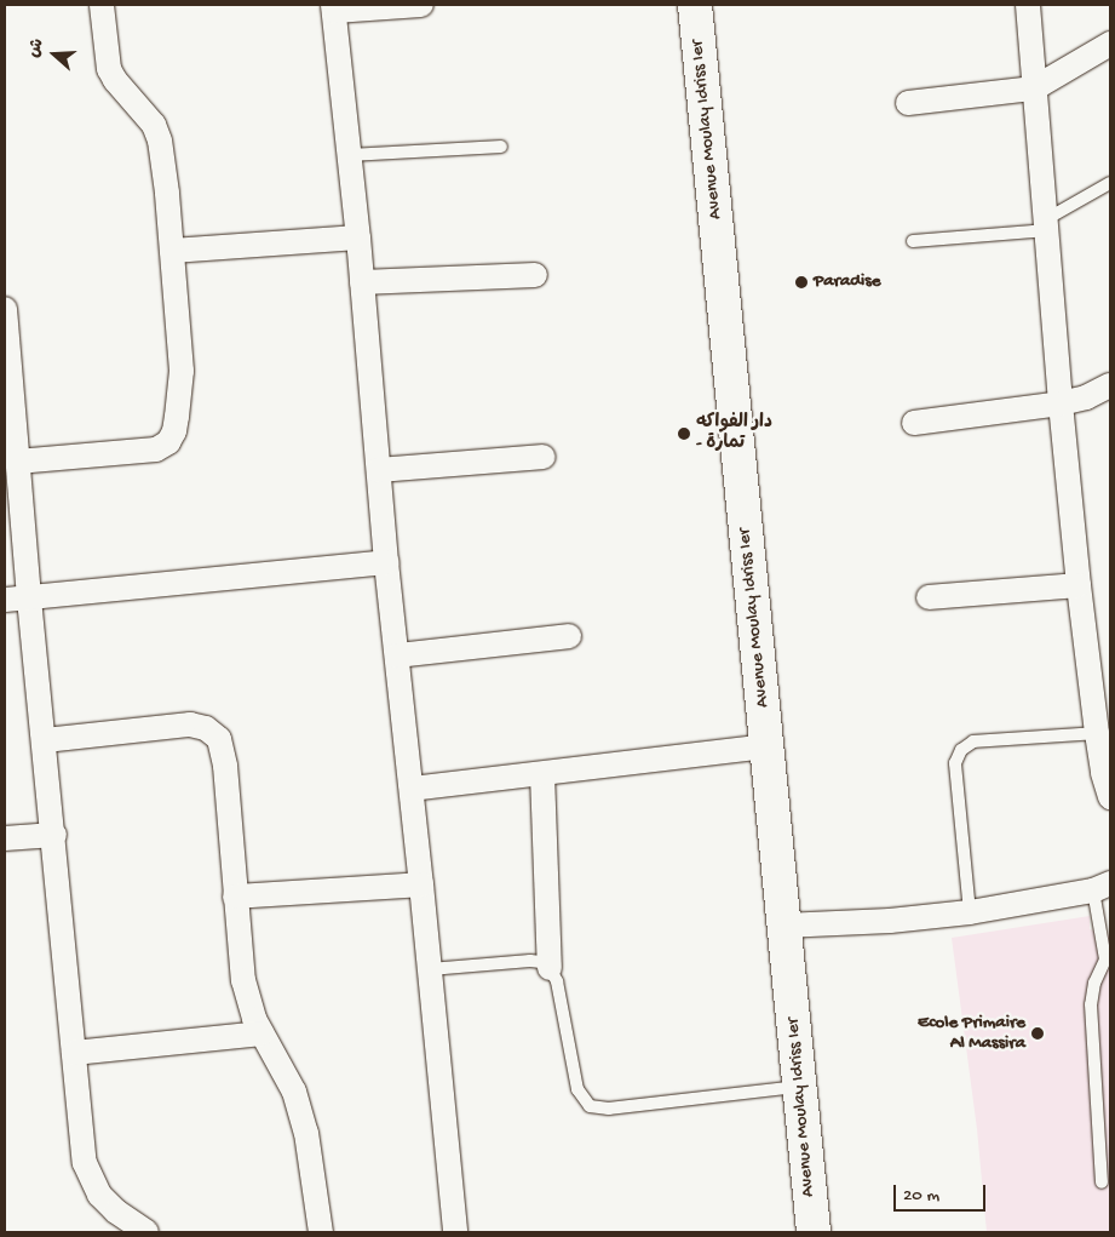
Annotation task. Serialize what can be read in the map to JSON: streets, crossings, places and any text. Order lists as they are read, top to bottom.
{
  "streets": {
    "main road": ["Avenue Moulay Idriss Ier"]
  },
  "places": ["Paradise", "دار الفواكه - تمارة", "Ecole Primaire Al Massira"],
  "scale_bar": "20 m",
  "north": "left"
}
